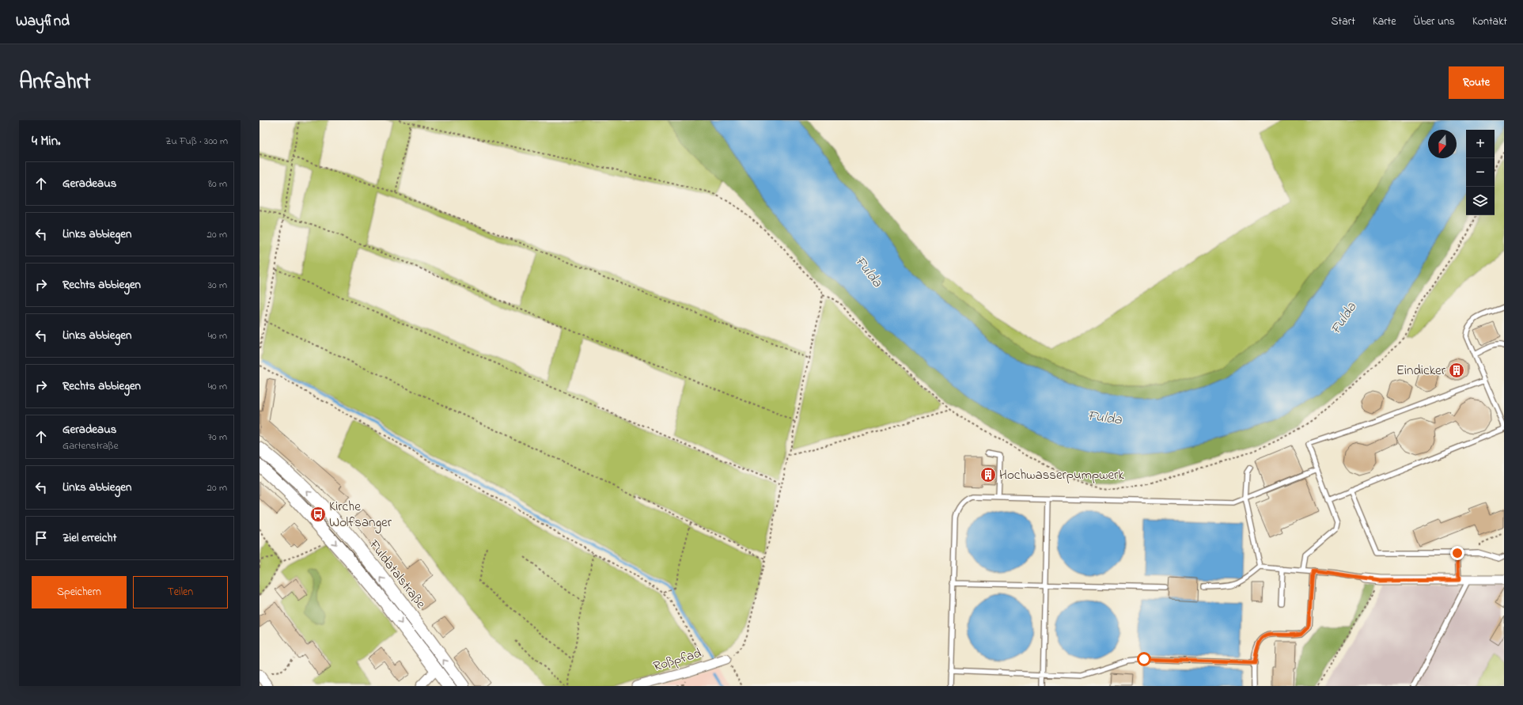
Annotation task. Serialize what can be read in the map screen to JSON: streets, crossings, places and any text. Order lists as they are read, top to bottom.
{
  "streets": {
    "main road": ["Fuldatalstraße"],
    "street": ["Roßpfad"]
  },
  "water": ["Fulda"],
  "places": {
    "building": ["Eindicker", "Hochwasserpumpwerk"],
    "bus stop": ["Kirche Wolfsanger"]
  },
  "north": "bottom",
  "page": {
    "header": "Wayfind",
    "nav": [
      "Start",
      "Karte",
      "Über uns",
      "Kontakt"
    ],
    "title": "Anfahrt",
    "buttons": [
      "Route",
      ["Speichern", "Teilen"]
    ],
    "heading": ["4 Min.", "Zu Fuß · 300 m"],
    "map_buttons": ["+", "−"],
    "list": [
      ["Geradeaus", "80 m"],
      ["Links abbiegen", "20 m"],
      ["Rechts abbiegen", "30 m"],
      ["Links abbiegen", "40 m"],
      ["Rechts abbiegen", "40 m"],
      ["Geradeaus", "Gartenstraße", "70 m"],
      ["Links abbiegen", "20 m"],
      "Ziel erreicht"
    ]
  }
}
